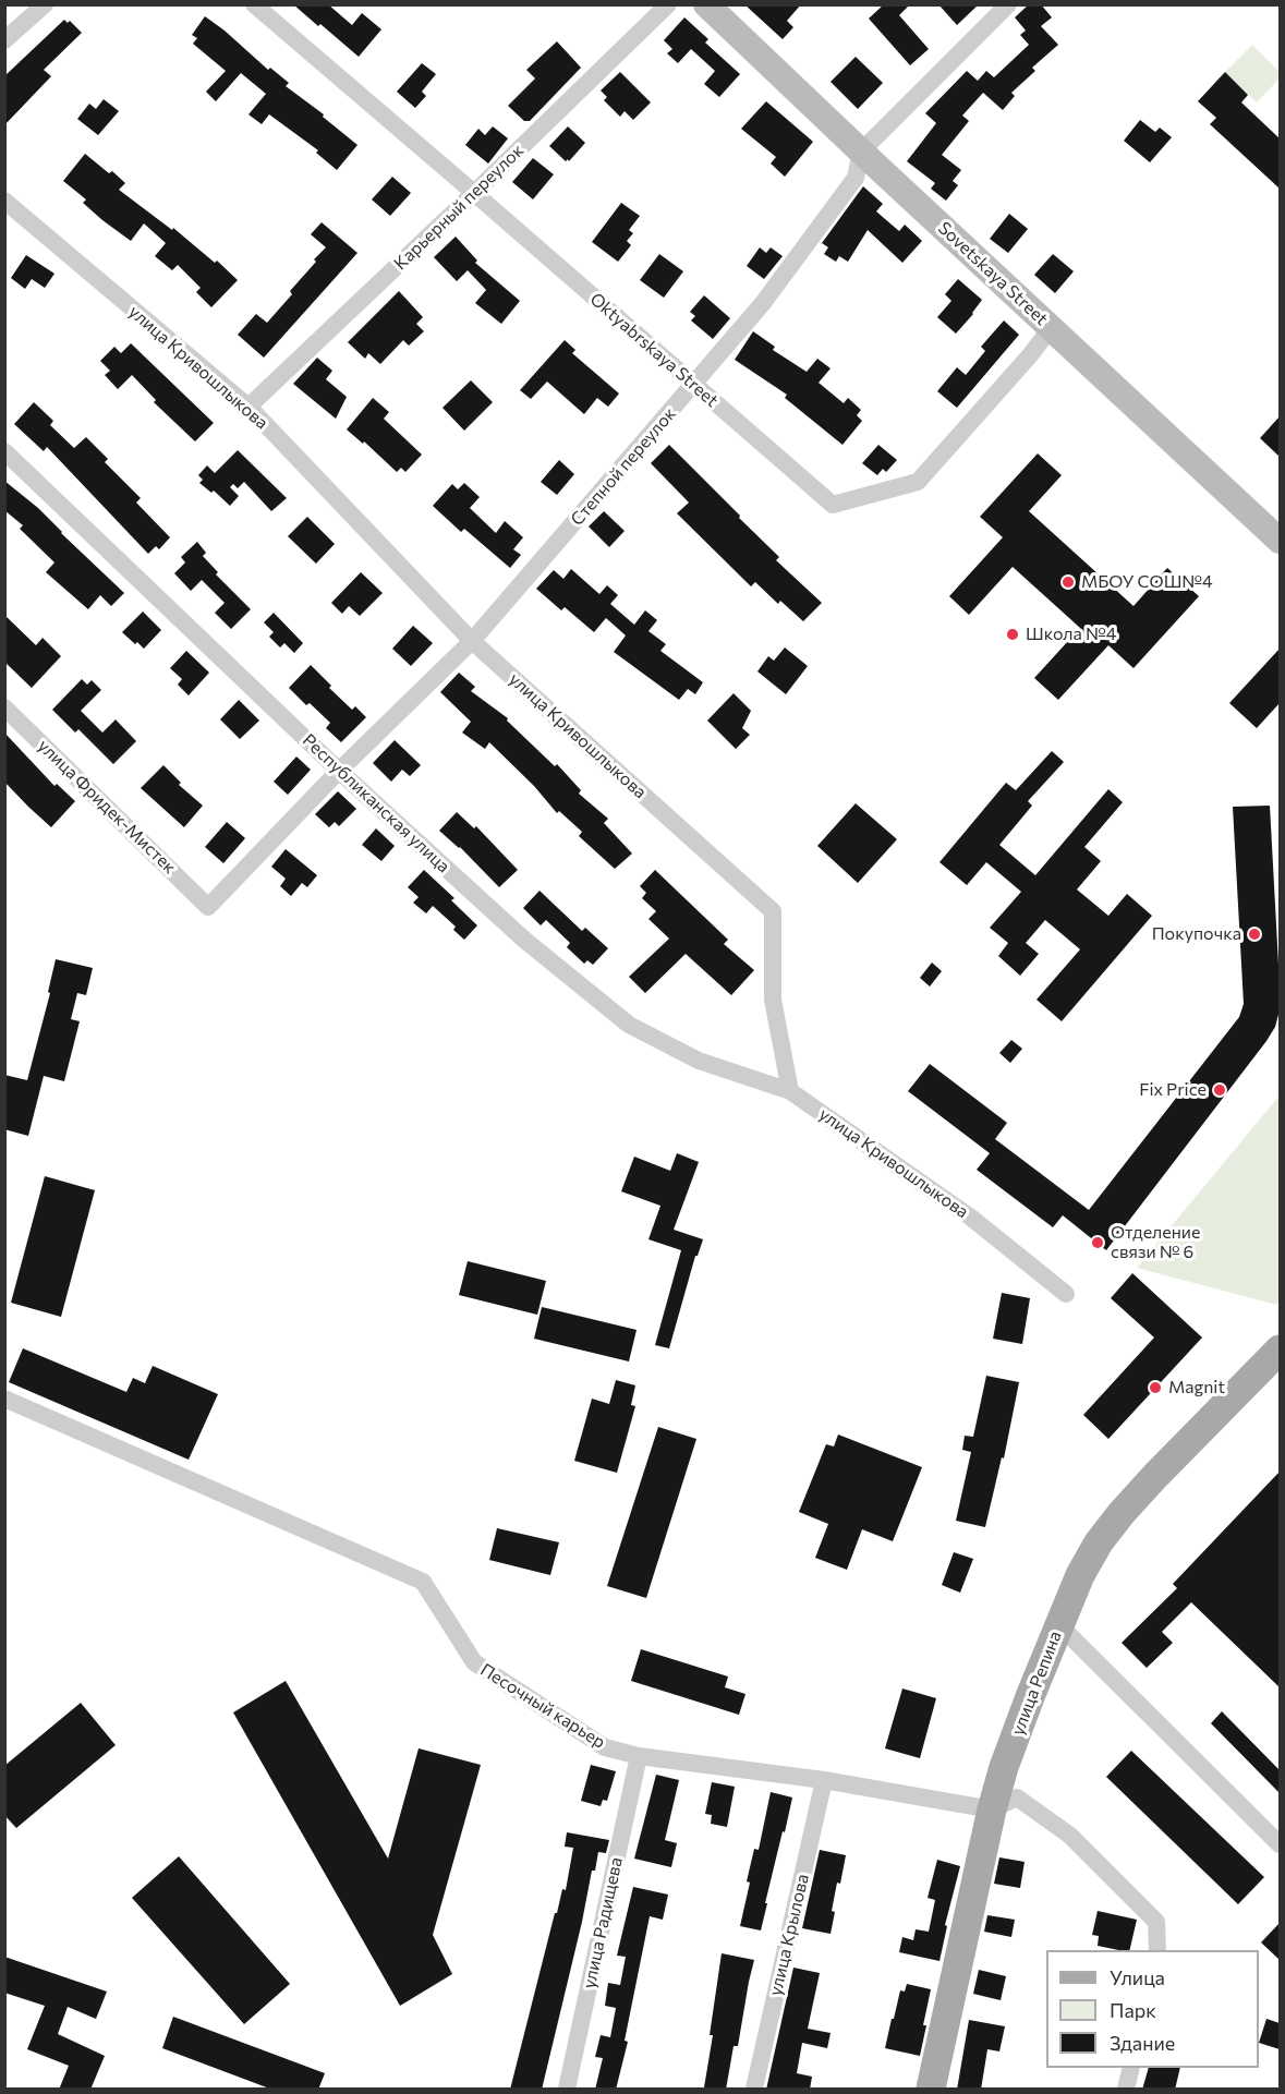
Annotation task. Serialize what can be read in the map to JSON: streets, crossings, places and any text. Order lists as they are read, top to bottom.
{
  "streets": {
    "main road": ["Sovetskaya Street", "улица Репина"],
    "street": [
      "Карьерный переулок",
      "Oktyabrskaya Street",
      "улица Кривошлыкова",
      "Степной переулок",
      "Республиканская улица",
      "улица Фридек-Мистек",
      "Песочный карьер",
      "улица Радищева",
      "улица Крылова"
    ]
  },
  "crossings": [
    ["Карьерный переулок", "Oktyabrskaya Street"],
    ["Карьерный переулок", "улица Кривошлыкова"],
    ["Sovetskaya Street", "Oktyabrskaya Street"],
    ["Sovetskaya Street", "Степной переулок"],
    ["Oktyabrskaya Street", "Степной переулок"],
    ["улица Кривошлыкова", "Степной переулок"],
    ["улица Кривошлыкова", "Республиканская улица"],
    ["Степной переулок", "Республиканская улица"],
    ["Степной переулок", "улица Фридек-Мистек"],
    ["улица Репина", "Песочный карьер"],
    ["Песочный карьер", "улица Радищева"],
    ["Песочный карьер", "улица Крылова"]
  ],
  "places": [
    "МБОУ СОШ№4",
    "Школа №4",
    "Покупочка",
    "Fix Price",
    "Отделение связи № 6",
    "Magnit"
  ],
  "legend": ["Улица", "Парк", "Здание"]
}
